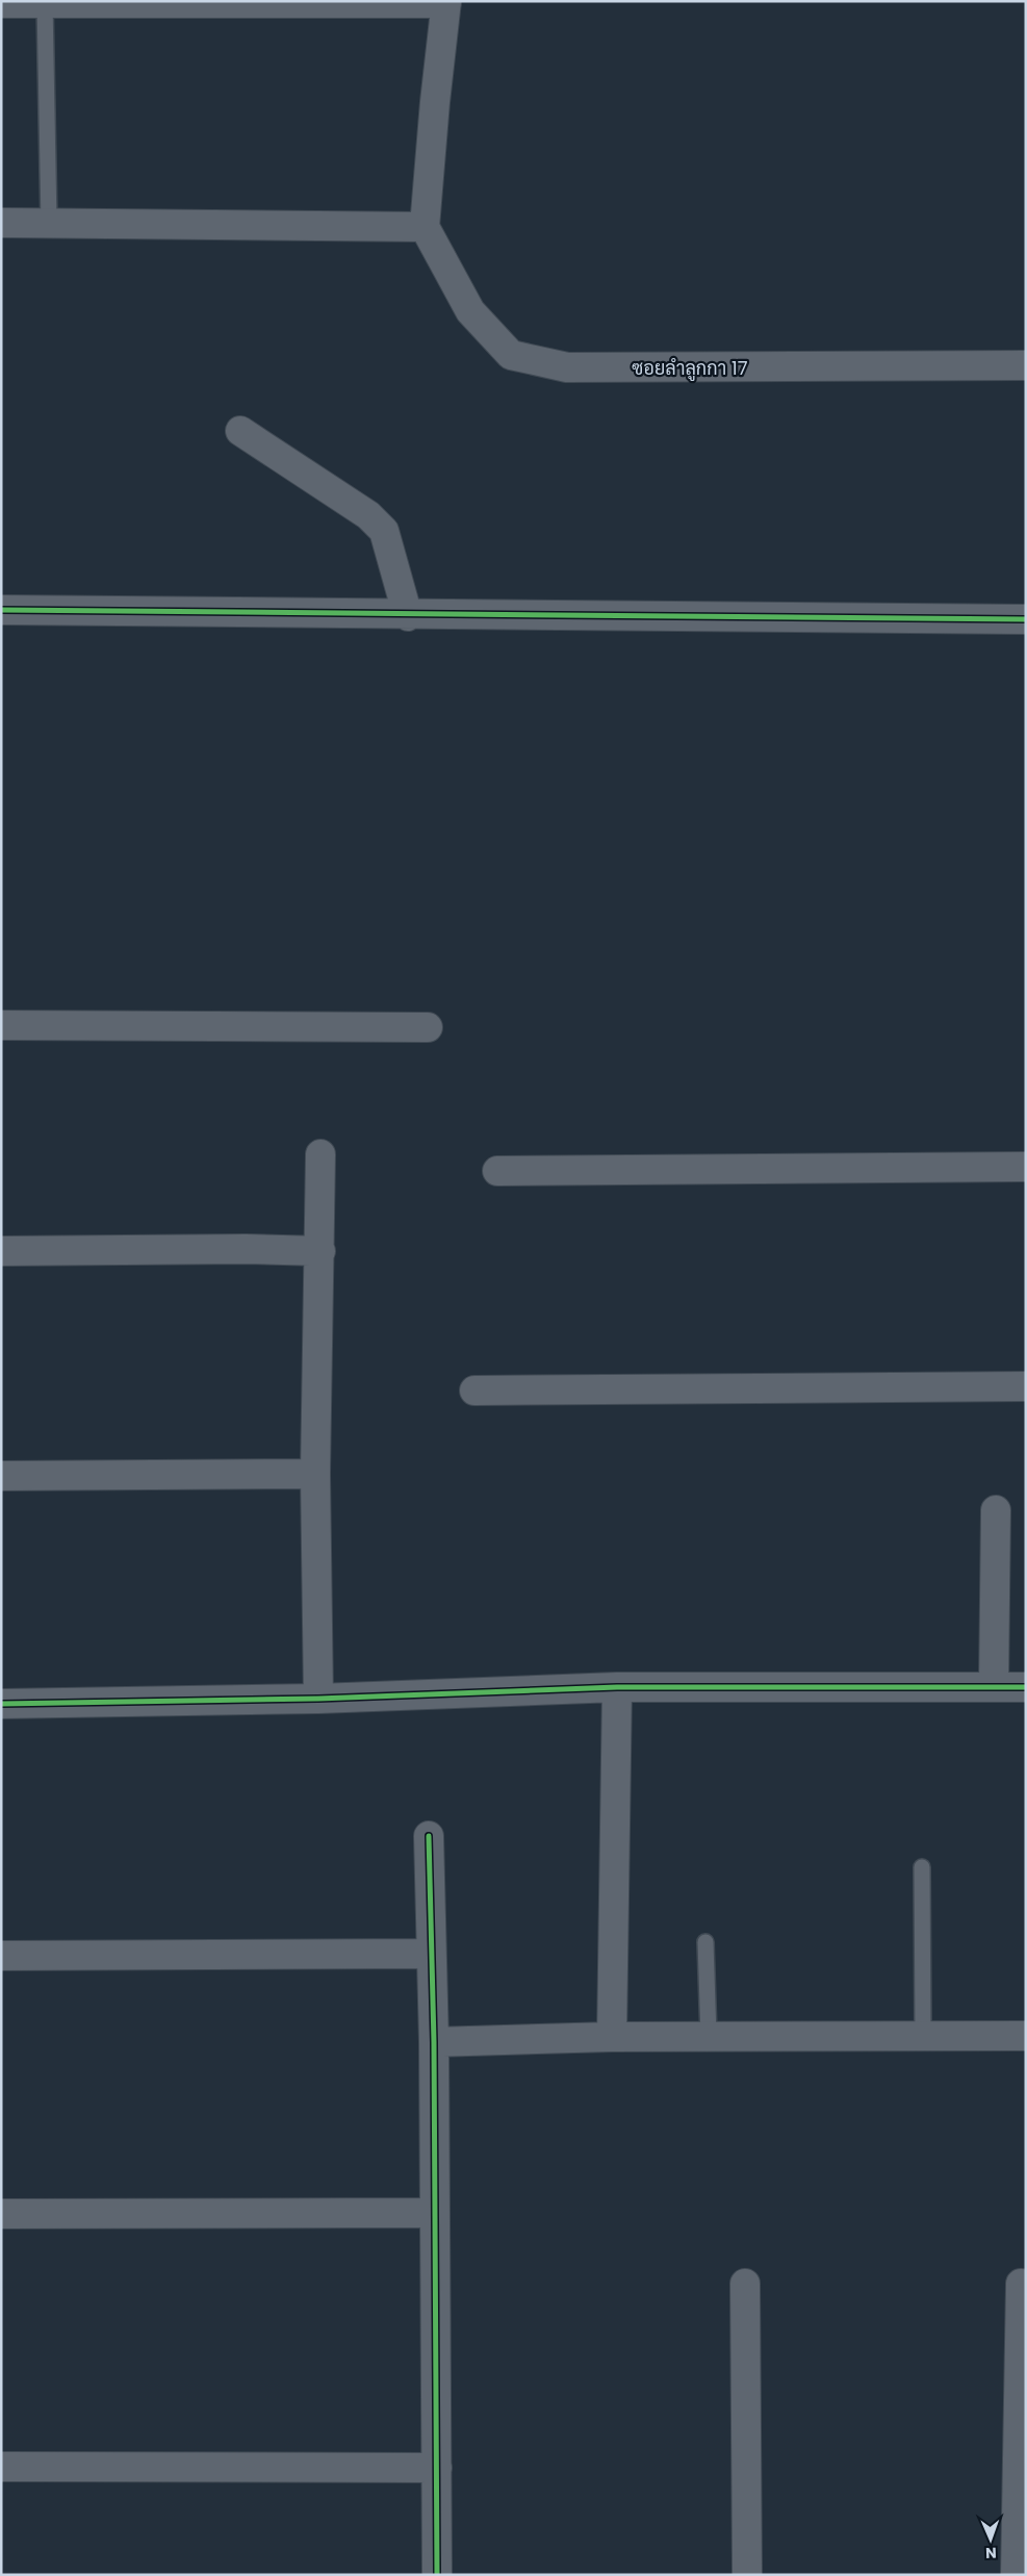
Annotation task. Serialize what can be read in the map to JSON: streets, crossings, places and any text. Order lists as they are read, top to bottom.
{
  "streets": {
    "street": ["ซอยลำลูกกา 17"]
  },
  "north": "bottom"
}
